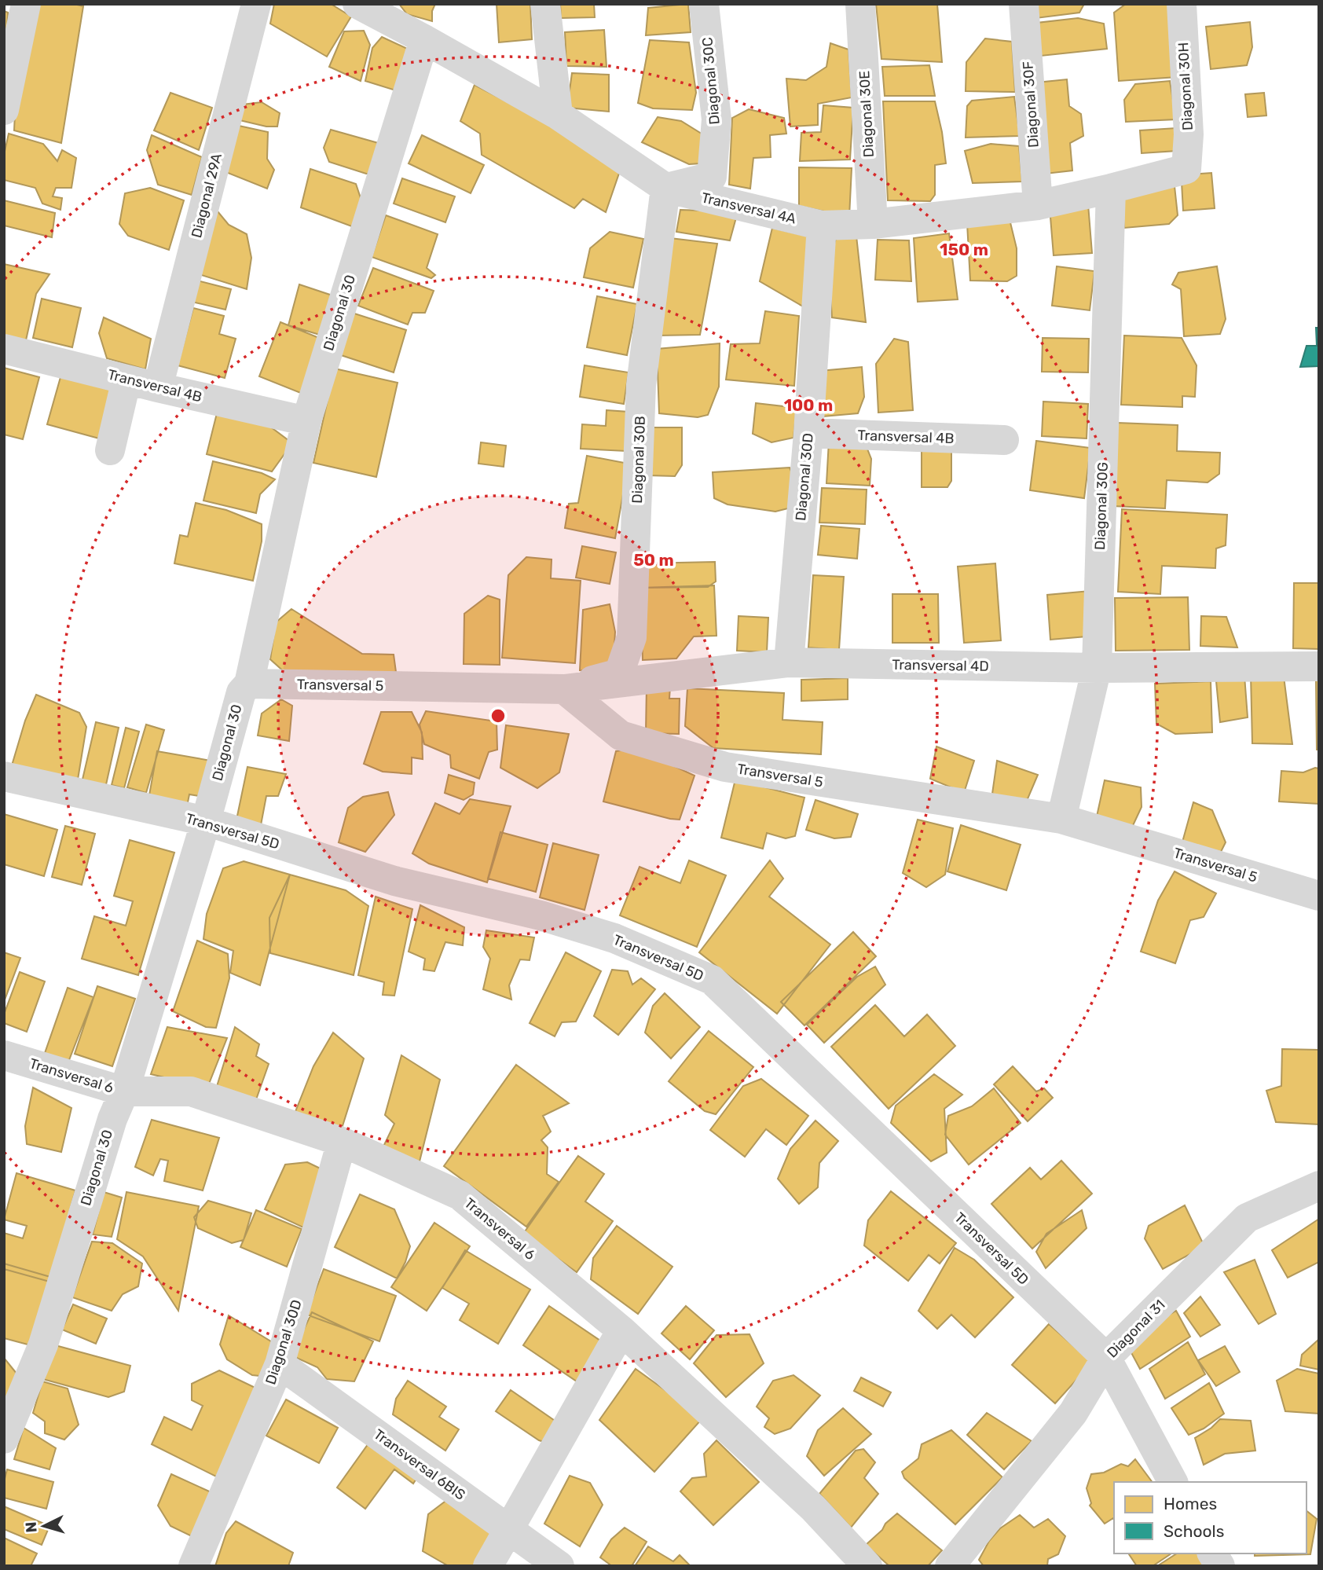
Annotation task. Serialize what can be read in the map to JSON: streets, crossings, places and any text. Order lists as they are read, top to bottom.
{
  "streets": {
    "street": [
      "Diagonal 30C",
      "Diagonal 30H",
      "Diagonal 30F",
      "Diagonal 30E",
      "Diagonal 29A",
      "Transversal 4A",
      "Diagonal 30",
      "Transversal 4B",
      "Diagonal 30B",
      "Diagonal 30D",
      "Diagonal 30G",
      "Transversal 4D",
      "Transversal 5",
      "Transversal 5D",
      "Transversal 6",
      "Diagonal 31",
      "Transversal 6BIS"
    ]
  },
  "crossings": [
    ["Diagonal 30C", "Transversal 4A"],
    ["Diagonal 30C", "Diagonal 30B"],
    ["Diagonal 30H", "Transversal 4A"],
    ["Diagonal 30F", "Transversal 4A"],
    ["Diagonal 30E", "Transversal 4A"],
    ["Diagonal 29A", "Transversal 4B"],
    ["Transversal 4A", "Diagonal 30"],
    ["Transversal 4A", "Diagonal 30B"],
    ["Transversal 4A", "Diagonal 30D"],
    ["Transversal 4A", "Diagonal 30G"],
    ["Diagonal 30", "Transversal 4B"],
    ["Diagonal 30", "Transversal 5"],
    ["Diagonal 30", "Transversal 5D"],
    ["Diagonal 30", "Transversal 6"],
    ["Transversal 4B", "Diagonal 30D"],
    ["Diagonal 30B", "Transversal 4D"],
    ["Diagonal 30B", "Transversal 5"],
    ["Diagonal 30D", "Transversal 4D"],
    ["Diagonal 30D", "Transversal 6"],
    ["Diagonal 30D", "Transversal 6BIS"],
    ["Diagonal 30G", "Transversal 4D"],
    ["Diagonal 30G", "Transversal 5"],
    ["Transversal 4D", "Transversal 5"],
    ["Transversal 5D", "Diagonal 31"]
  ],
  "legend": ["Homes", "Schools"],
  "north": "left",
  "rings": ["150 m", "100 m", "50 m"]
}
